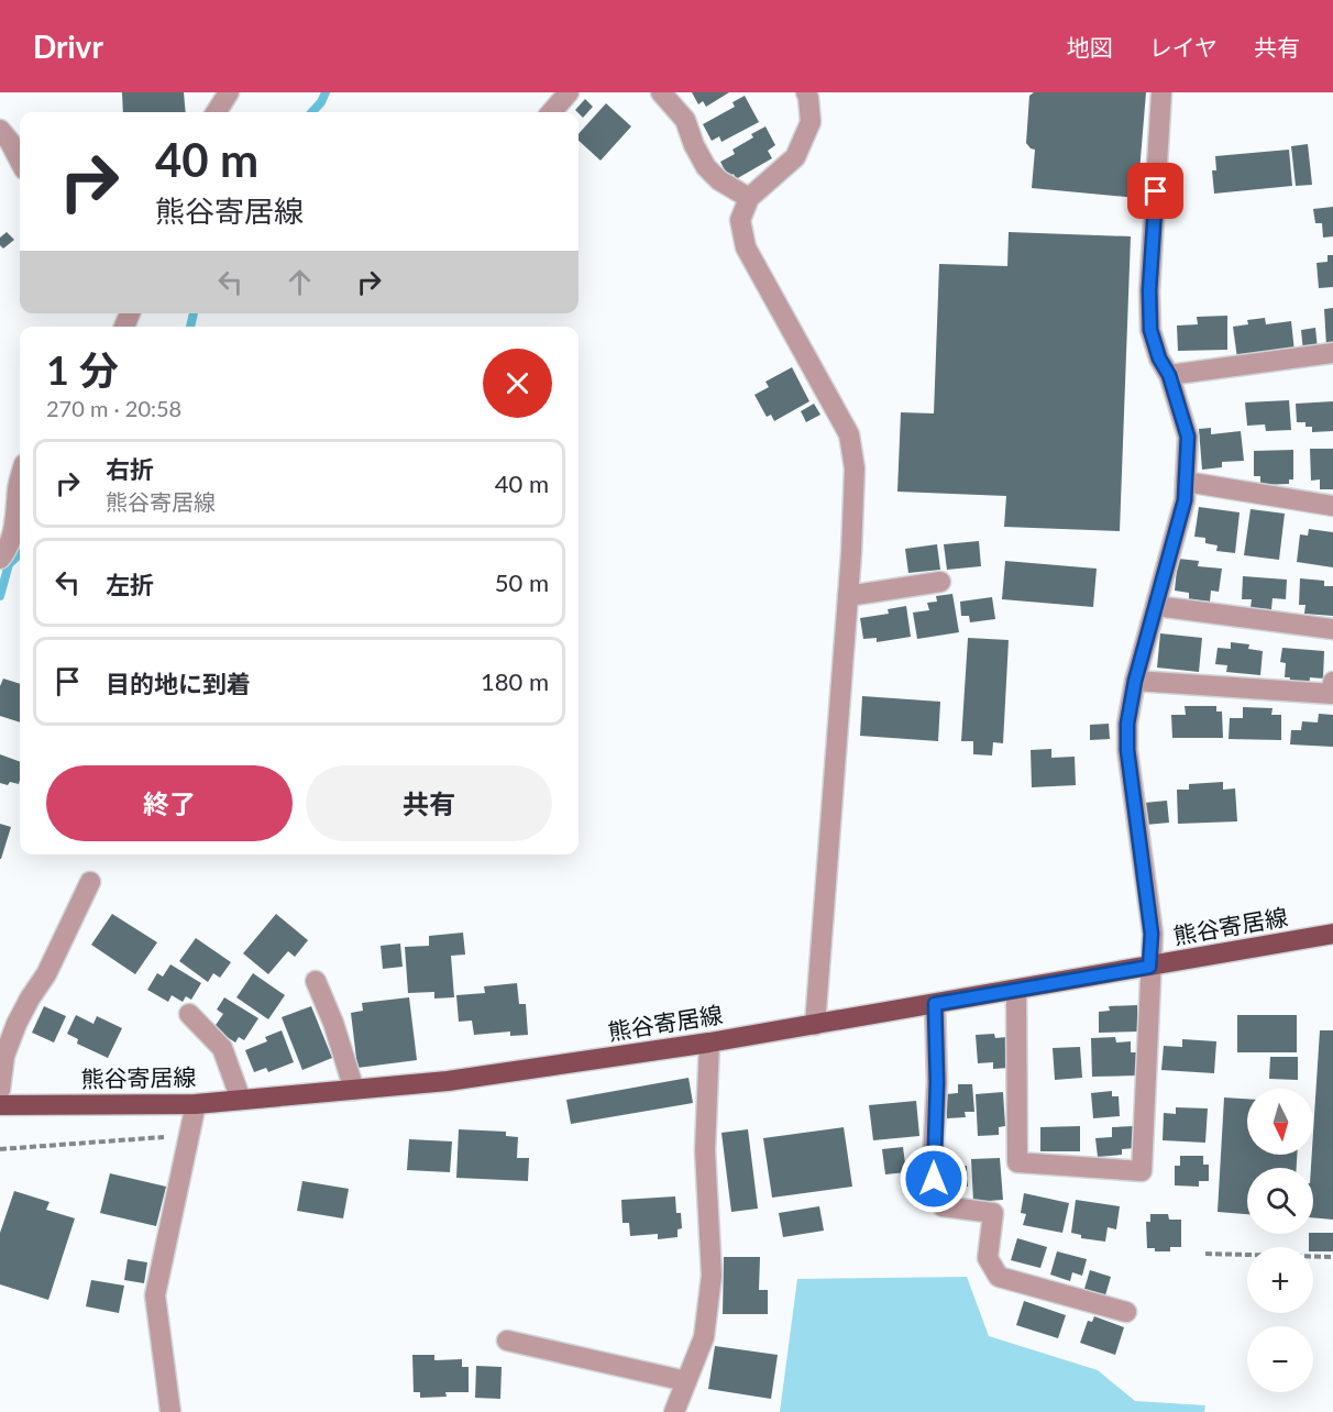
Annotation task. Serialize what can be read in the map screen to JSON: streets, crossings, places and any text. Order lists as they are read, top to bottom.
{
  "streets": {
    "main road": ["熊谷寄居線"]
  },
  "north": "bottom",
  "page": {
    "header": "Drivr",
    "nav": ["地図", "レイヤ", "共有"],
    "turn": ["40 m", "熊谷寄居線"],
    "heading": ["1 分", "270 m · 20:58"],
    "list": [
      {
        "name": "右折",
        "note": "熊谷寄居線",
        "value": "40 m"
      },
      {
        "name": "左折",
        "value": "50 m"
      },
      {
        "name": "目的地に到着",
        "value": "180 m"
      }
    ],
    "buttons": ["終了", "共有"],
    "map_buttons": ["+", "−"]
  }
}
